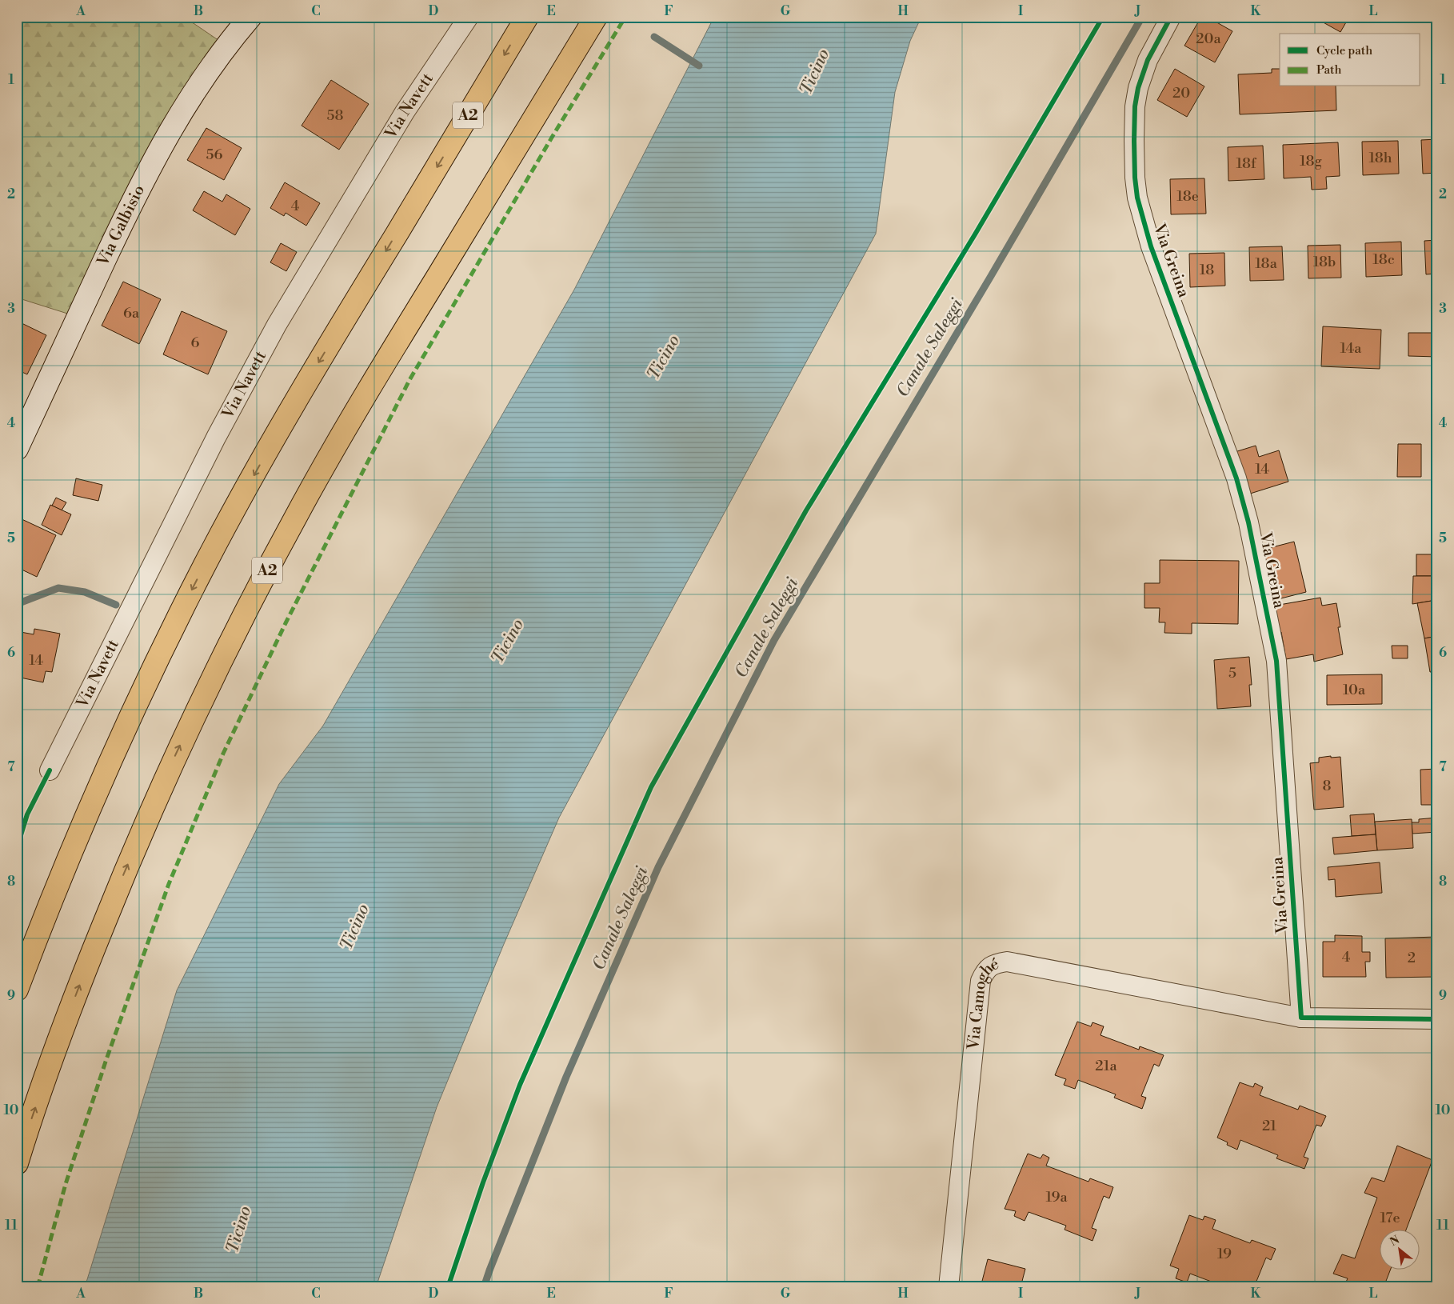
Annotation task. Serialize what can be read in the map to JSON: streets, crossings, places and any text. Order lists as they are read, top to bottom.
{
  "streets": {
    "highway": ["A2"],
    "street": [
      "Via Navett",
      "Via Galbisio",
      "Via Greina",
      "Via Camoghé"
    ]
  },
  "crossings": [
    ["Via Greina", "Via Camoghé"]
  ],
  "water": ["Ticino", "Canale Saleggi"],
  "house_numbers": [
    "20a",
    "20",
    "58",
    "56",
    "18h",
    "18g",
    "18f",
    "18e",
    "4",
    "18c",
    "18b",
    "18a",
    "18",
    "6a",
    "6",
    "14a",
    "14",
    "14",
    "5",
    "10a",
    "8",
    "4",
    "2",
    "21a",
    "21",
    "19a",
    "17e",
    "19"
  ],
  "legend": ["Cycle path", "Path"],
  "north": "top left",
  "grid": {
    "columns": [
      "A",
      "B",
      "C",
      "D",
      "E",
      "F",
      "G",
      "H",
      "I",
      "J",
      "K",
      "L"
    ],
    "rows": [
      "1",
      "2",
      "3",
      "4",
      "5",
      "6",
      "7",
      "8",
      "9",
      "10",
      "11"
    ]
  }
}
